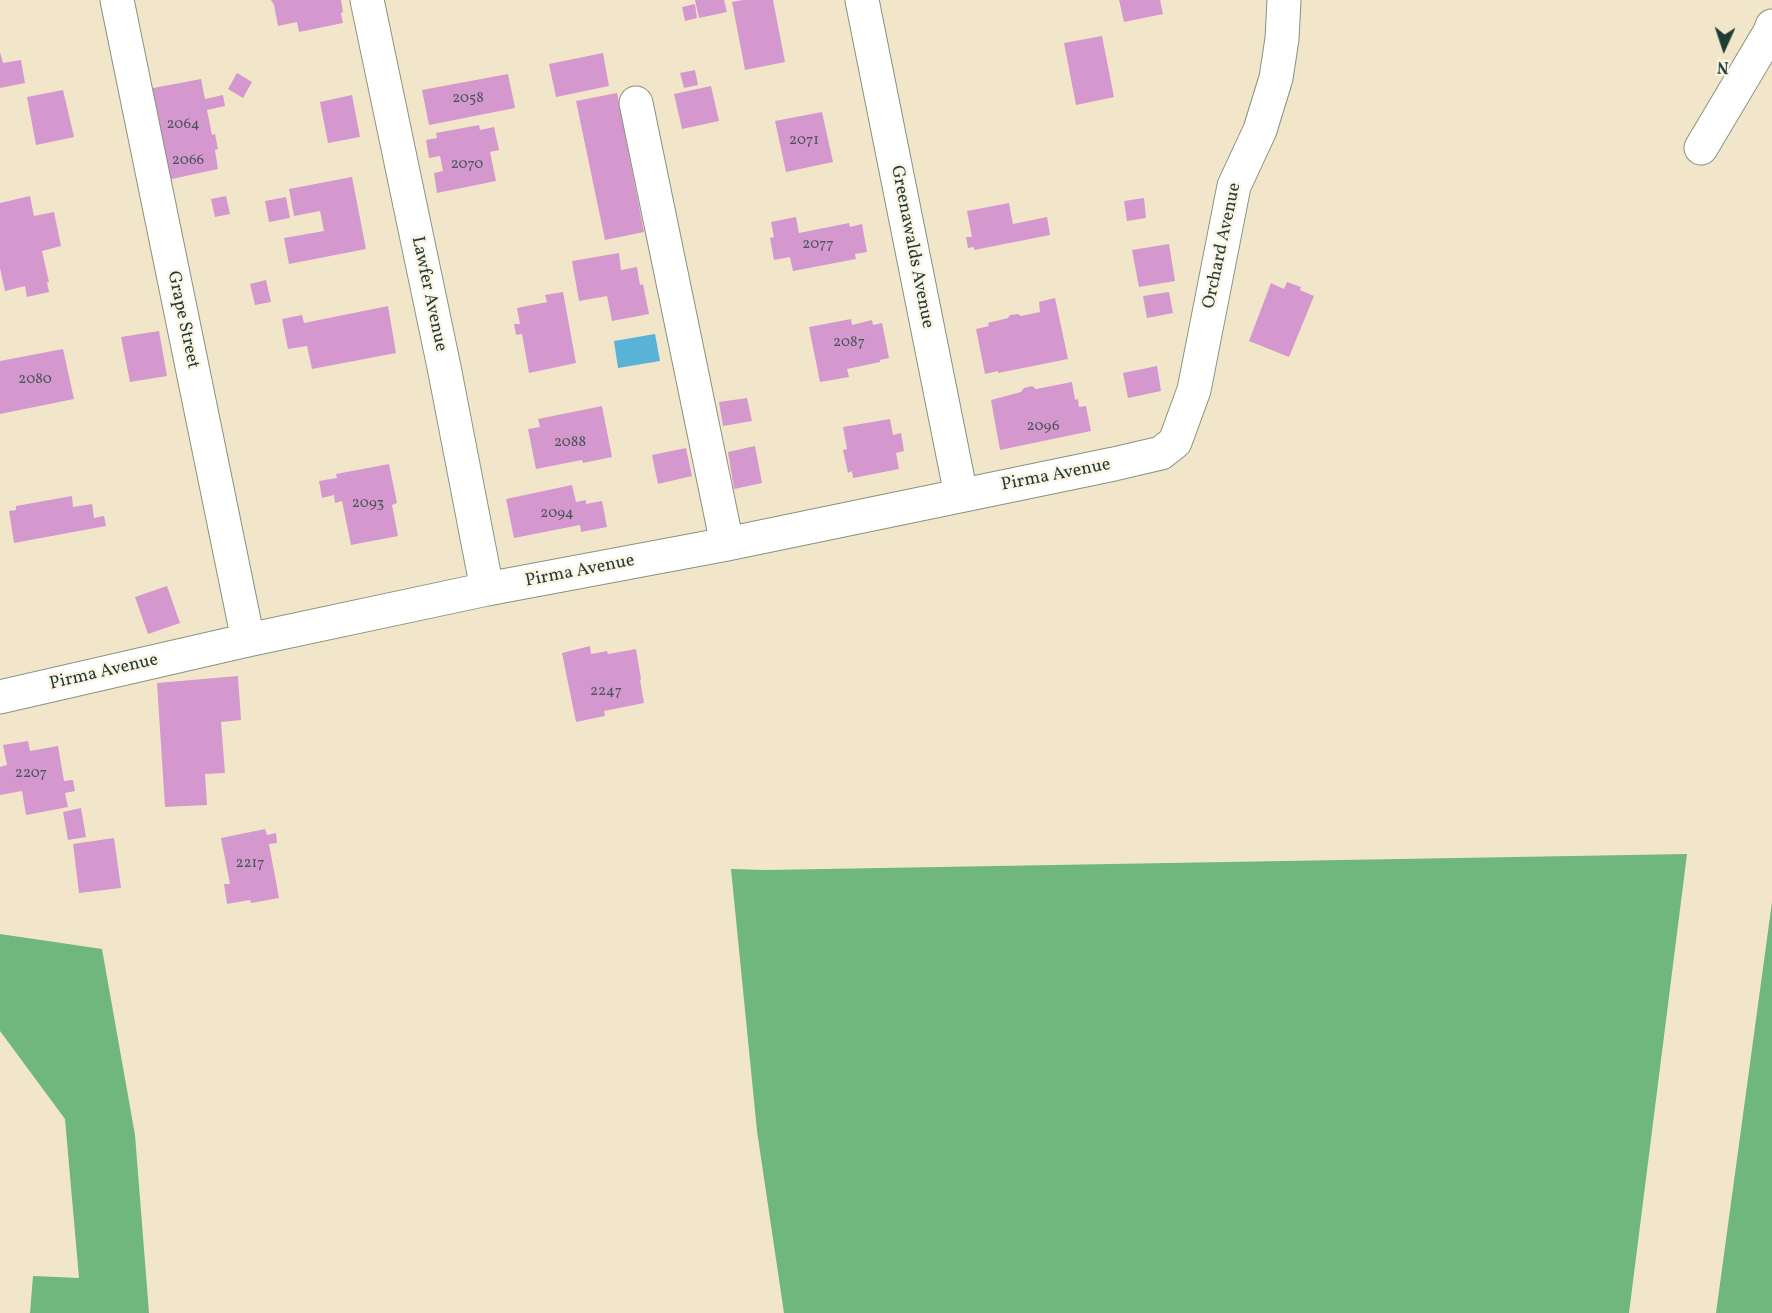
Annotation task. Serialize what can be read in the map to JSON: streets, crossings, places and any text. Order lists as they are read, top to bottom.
{
  "streets": {
    "street": [
      "Orchard Avenue",
      "Greenawalds Avenue",
      "Lawfer Avenue",
      "Grape Street",
      "Pirma Avenue"
    ]
  },
  "crossings": [
    ["Orchard Avenue", "Pirma Avenue"],
    ["Greenawalds Avenue", "Pirma Avenue"],
    ["Lawfer Avenue", "Pirma Avenue"],
    ["Grape Street", "Pirma Avenue"]
  ],
  "house_numbers": [
    "2058",
    "2064",
    "2071",
    "2066",
    "2070",
    "2077",
    "2087",
    "2080",
    "2096",
    "2088",
    "2093",
    "2094",
    "2247",
    "2207",
    "2217"
  ],
  "north": "bottom"
}
